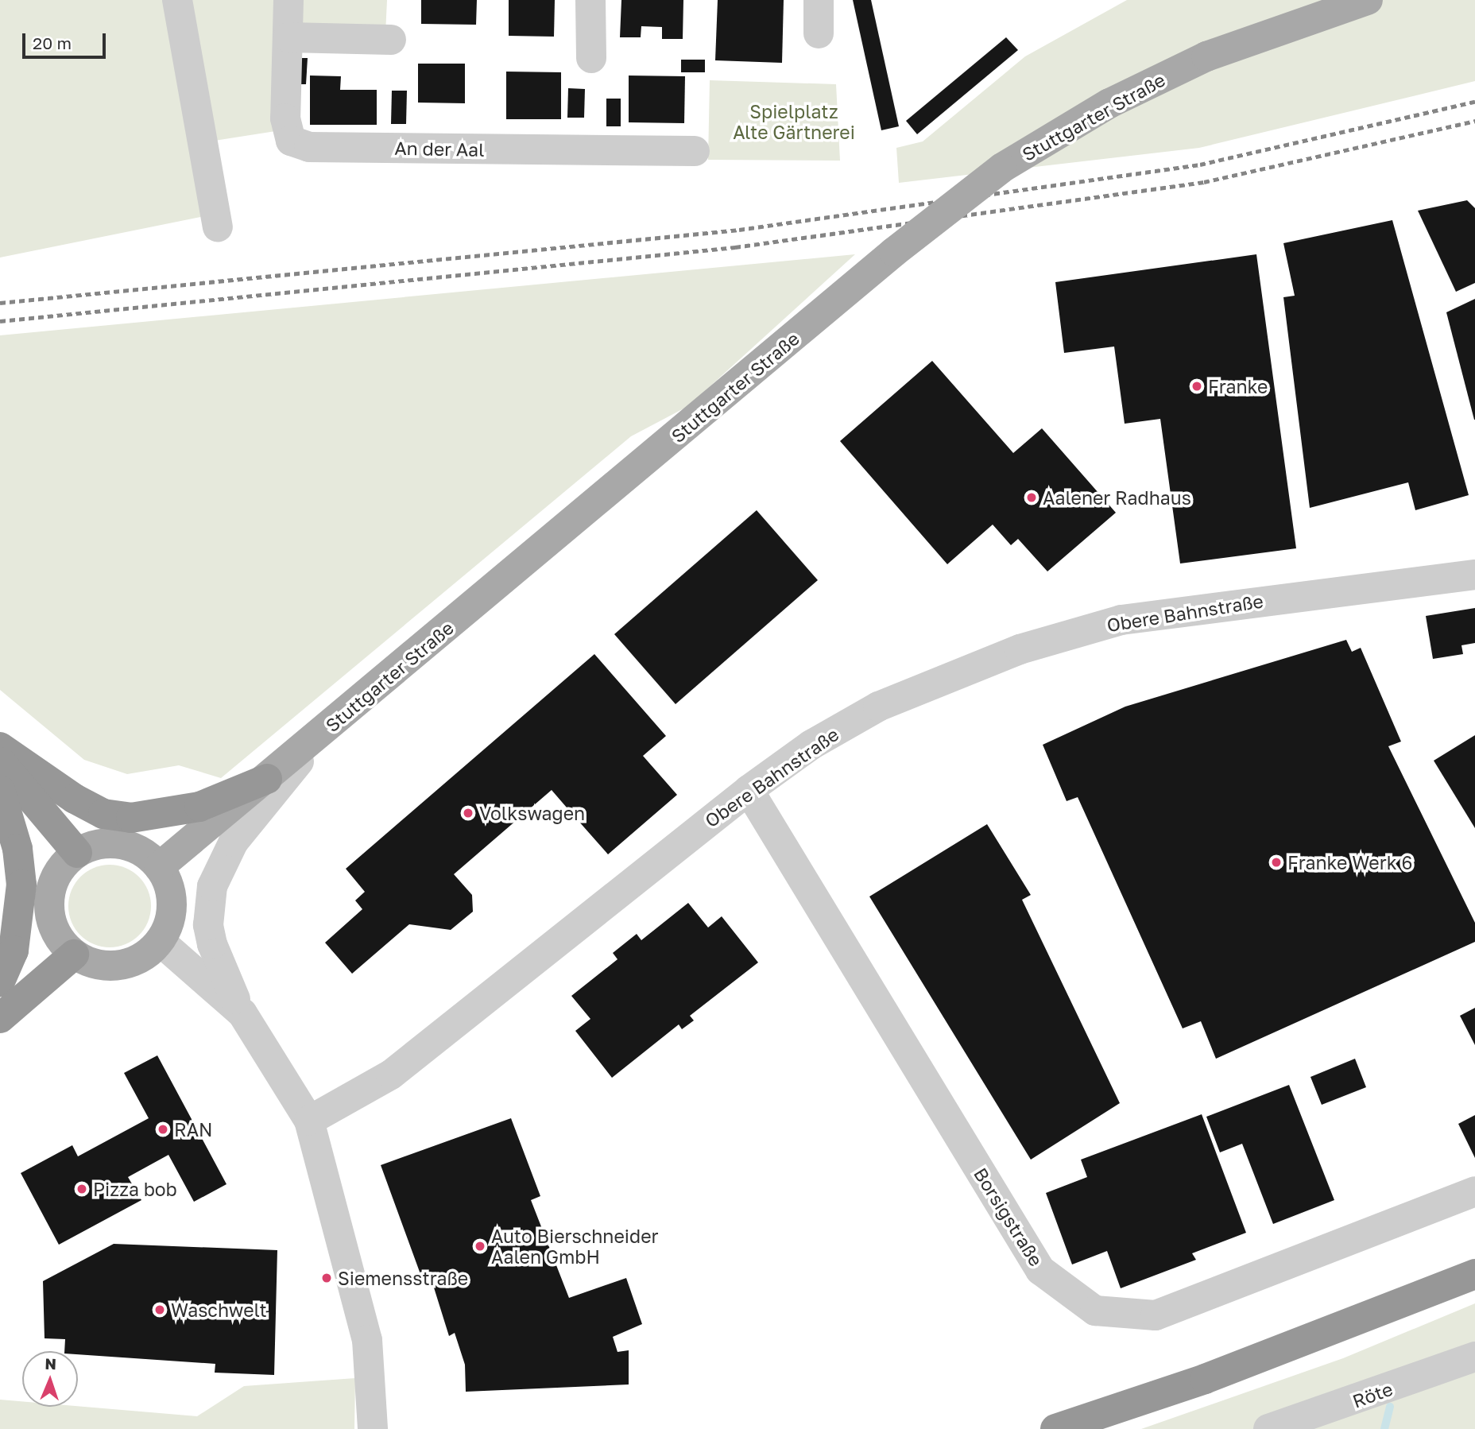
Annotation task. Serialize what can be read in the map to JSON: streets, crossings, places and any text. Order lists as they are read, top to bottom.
{
  "streets": {
    "main road": ["Stuttgarter Straße"],
    "street": [
      "An der Aal",
      "Obere Bahnstraße",
      "Borsigstraße",
      "Röte"
    ]
  },
  "crossings": [
    ["Obere Bahnstraße", "Borsigstraße"]
  ],
  "parks": ["Spielplatz Alte Gärtnerei"],
  "places": [
    "Franke",
    "Aalener Radhaus",
    "Volkswagen",
    "Franke Werk 6",
    "RAN",
    "Pizza bob",
    "Auto Bierschneider Aalen GmbH",
    "Siemensstraße",
    "Waschwelt"
  ],
  "scale_bar": "20 m",
  "north": "top"
}
